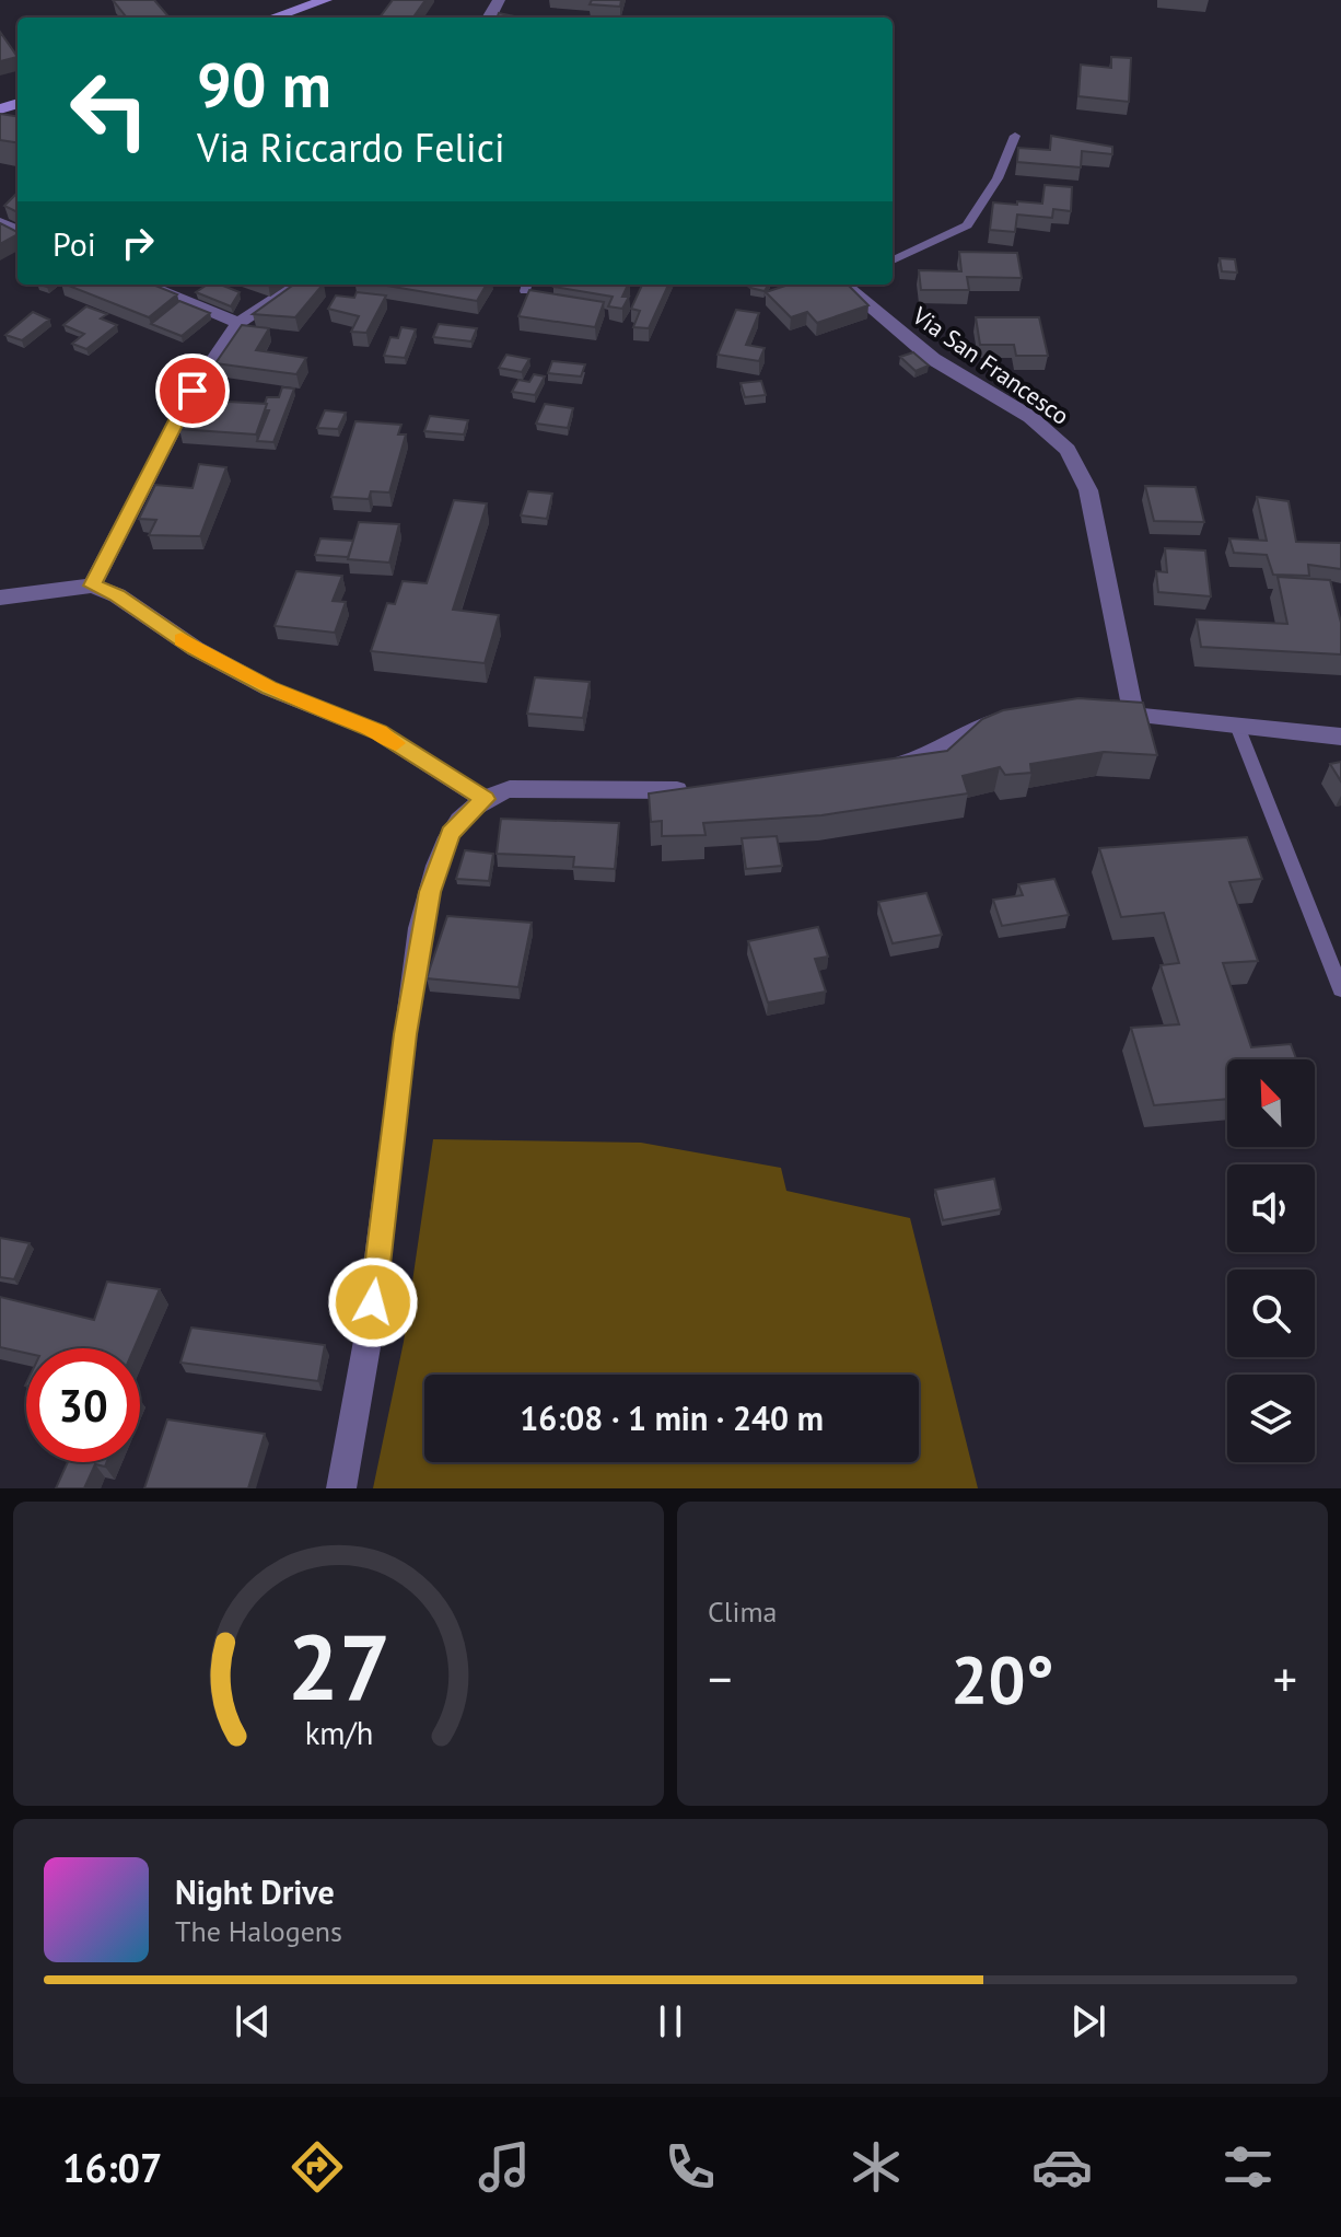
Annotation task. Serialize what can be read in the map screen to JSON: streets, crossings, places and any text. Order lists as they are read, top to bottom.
{
  "streets": {
    "street": ["Via San Francesco"]
  },
  "north": "top left",
  "page": {
    "turn": ["90 m", "Via Riccardo Felici"],
    "then": "Poi",
    "limit": "30",
    "trip": "16:08 · 1 min · 240 m",
    "tile": "Clima",
    "heat": ["−", "20°", "+"],
    "song": ["Night Drive", "The Halogens"],
    "tabs": "16:07",
    "gauge": ["27", "km/h"]
  }
}
